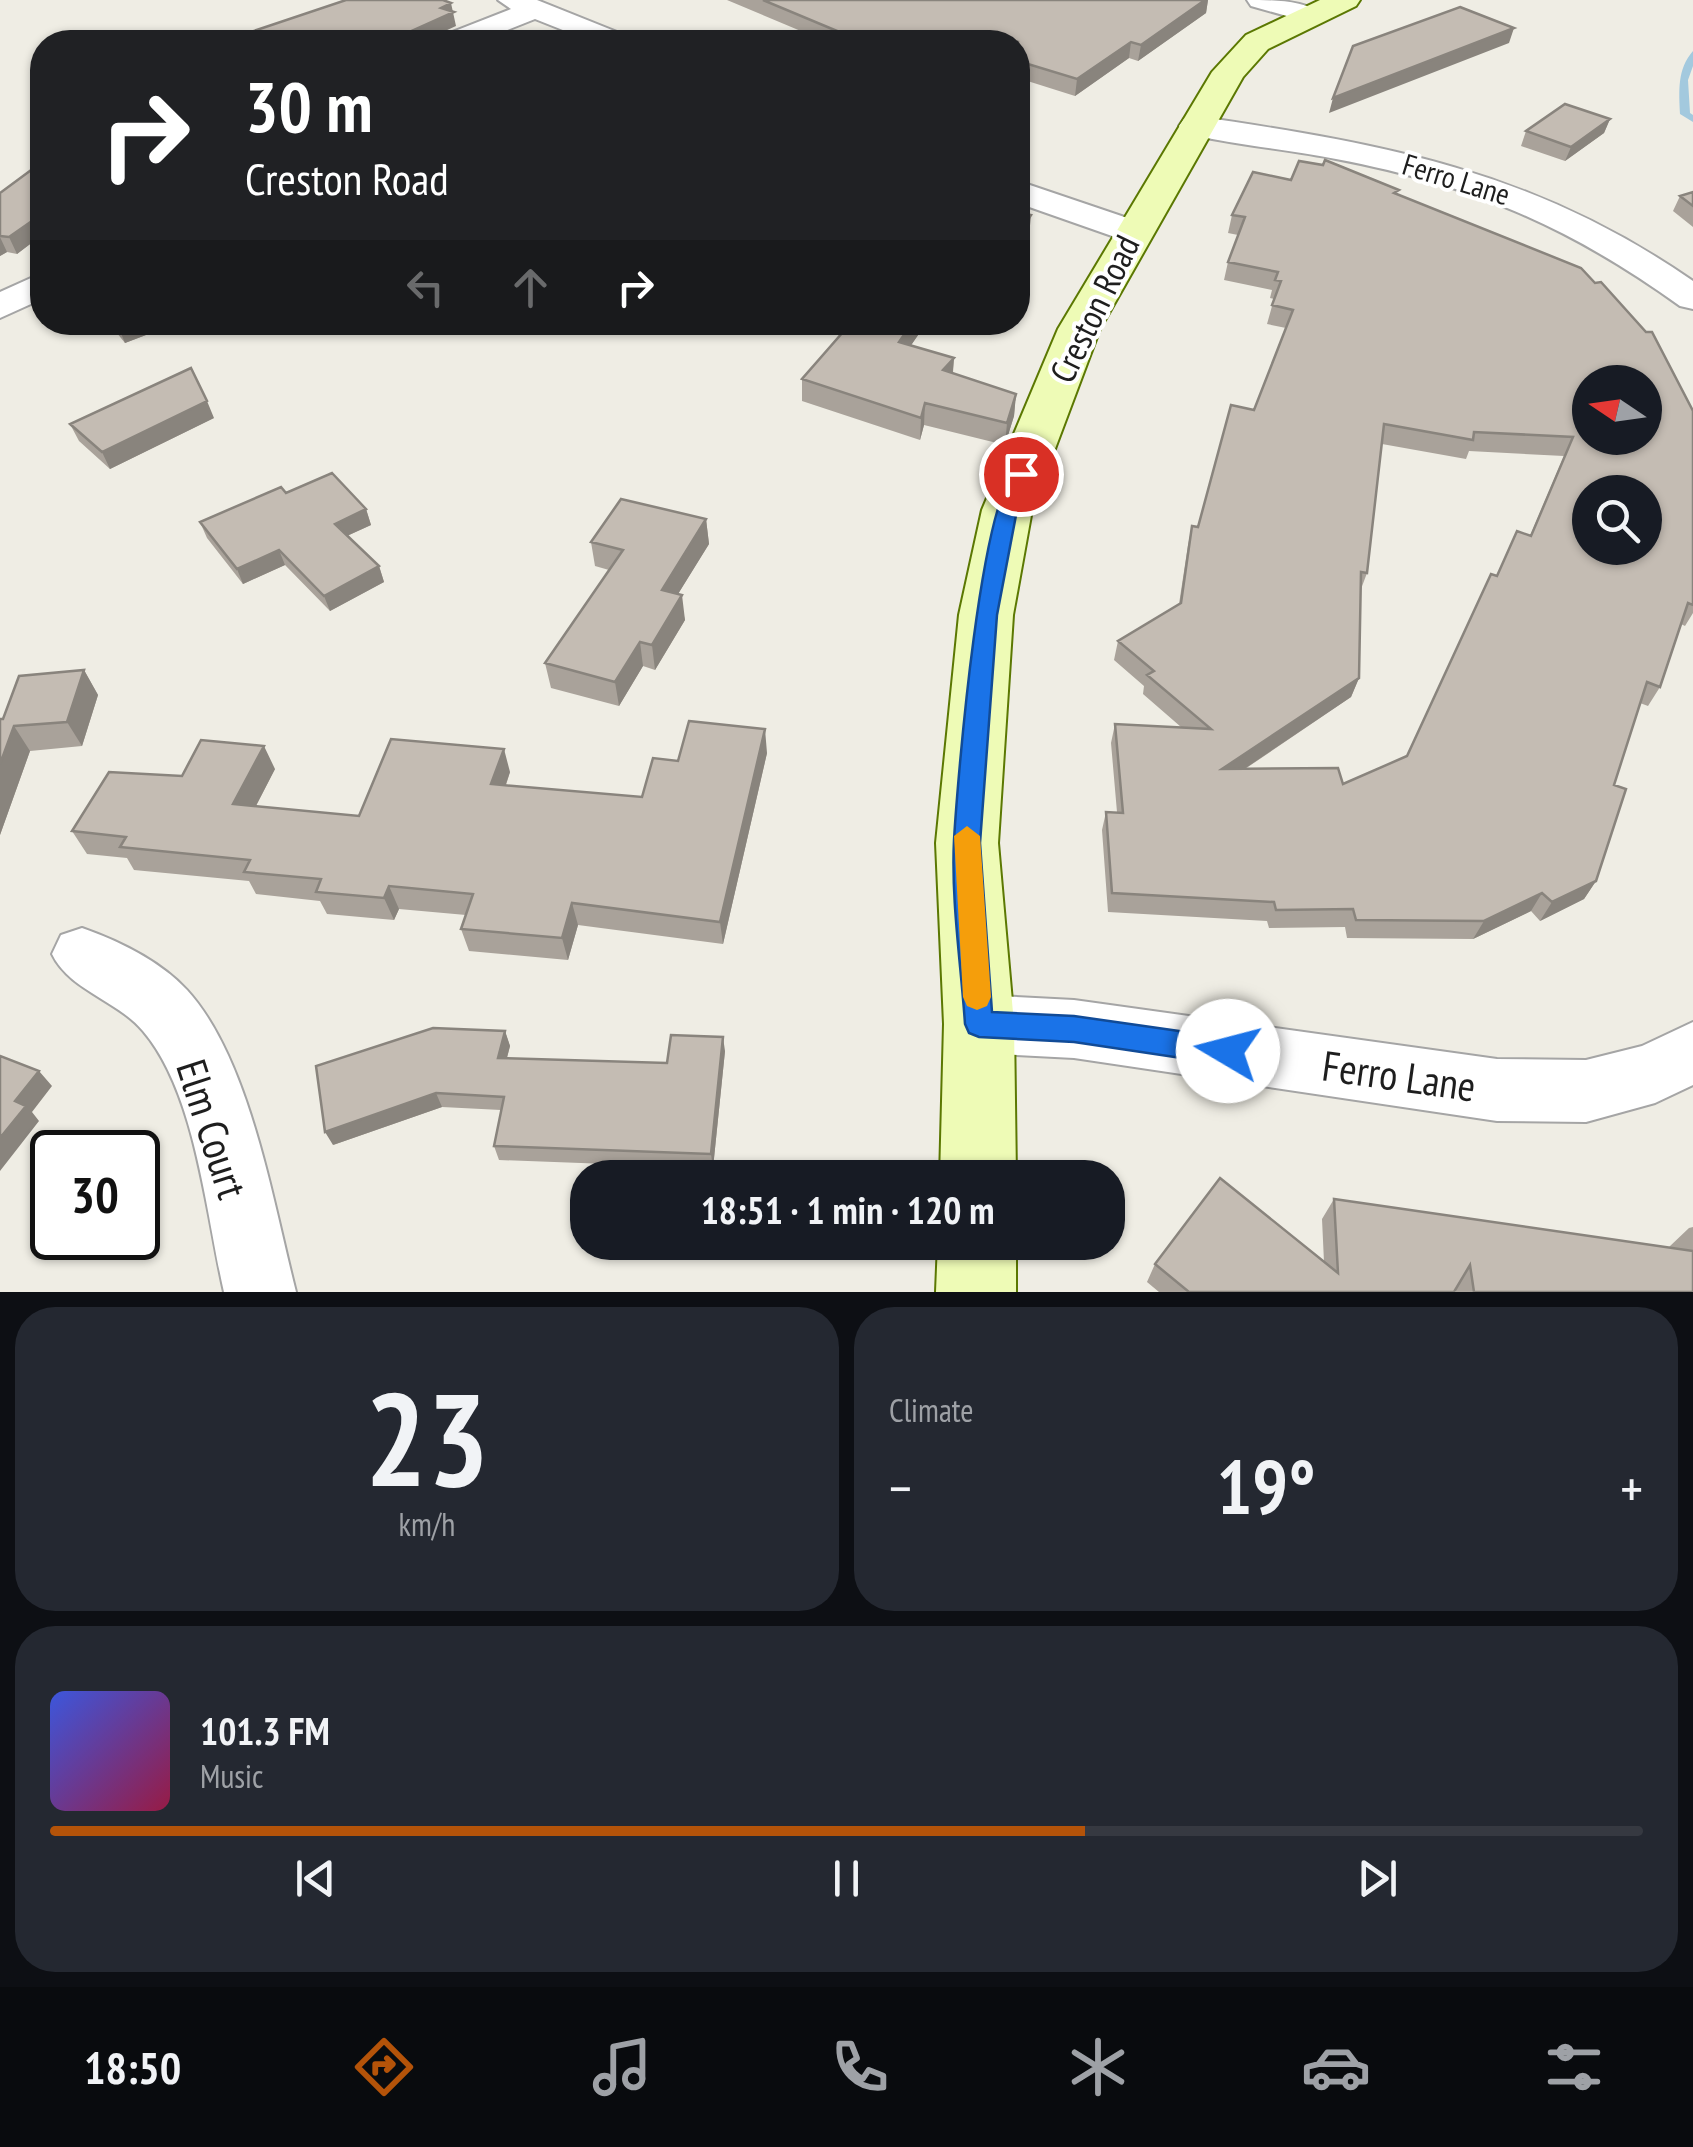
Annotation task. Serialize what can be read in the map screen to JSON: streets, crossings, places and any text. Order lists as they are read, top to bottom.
{
  "streets": {
    "main road": ["Creston Road"],
    "street": ["Ferro Lane", "Elm Court"]
  },
  "crossings": [
    ["Ferro Lane", "Creston Road"]
  ],
  "north": "left",
  "page": {
    "turn": ["30 m", "Creston Road"],
    "limit": "30",
    "trip": "18:51 · 1 min · 120 m",
    "tile": [
      ["23", "km/h"],
      "Climate"
    ],
    "heat": ["−", "19°", "+"],
    "song": ["101.3 FM", "Music"],
    "tabs": "18:50"
  }
}
